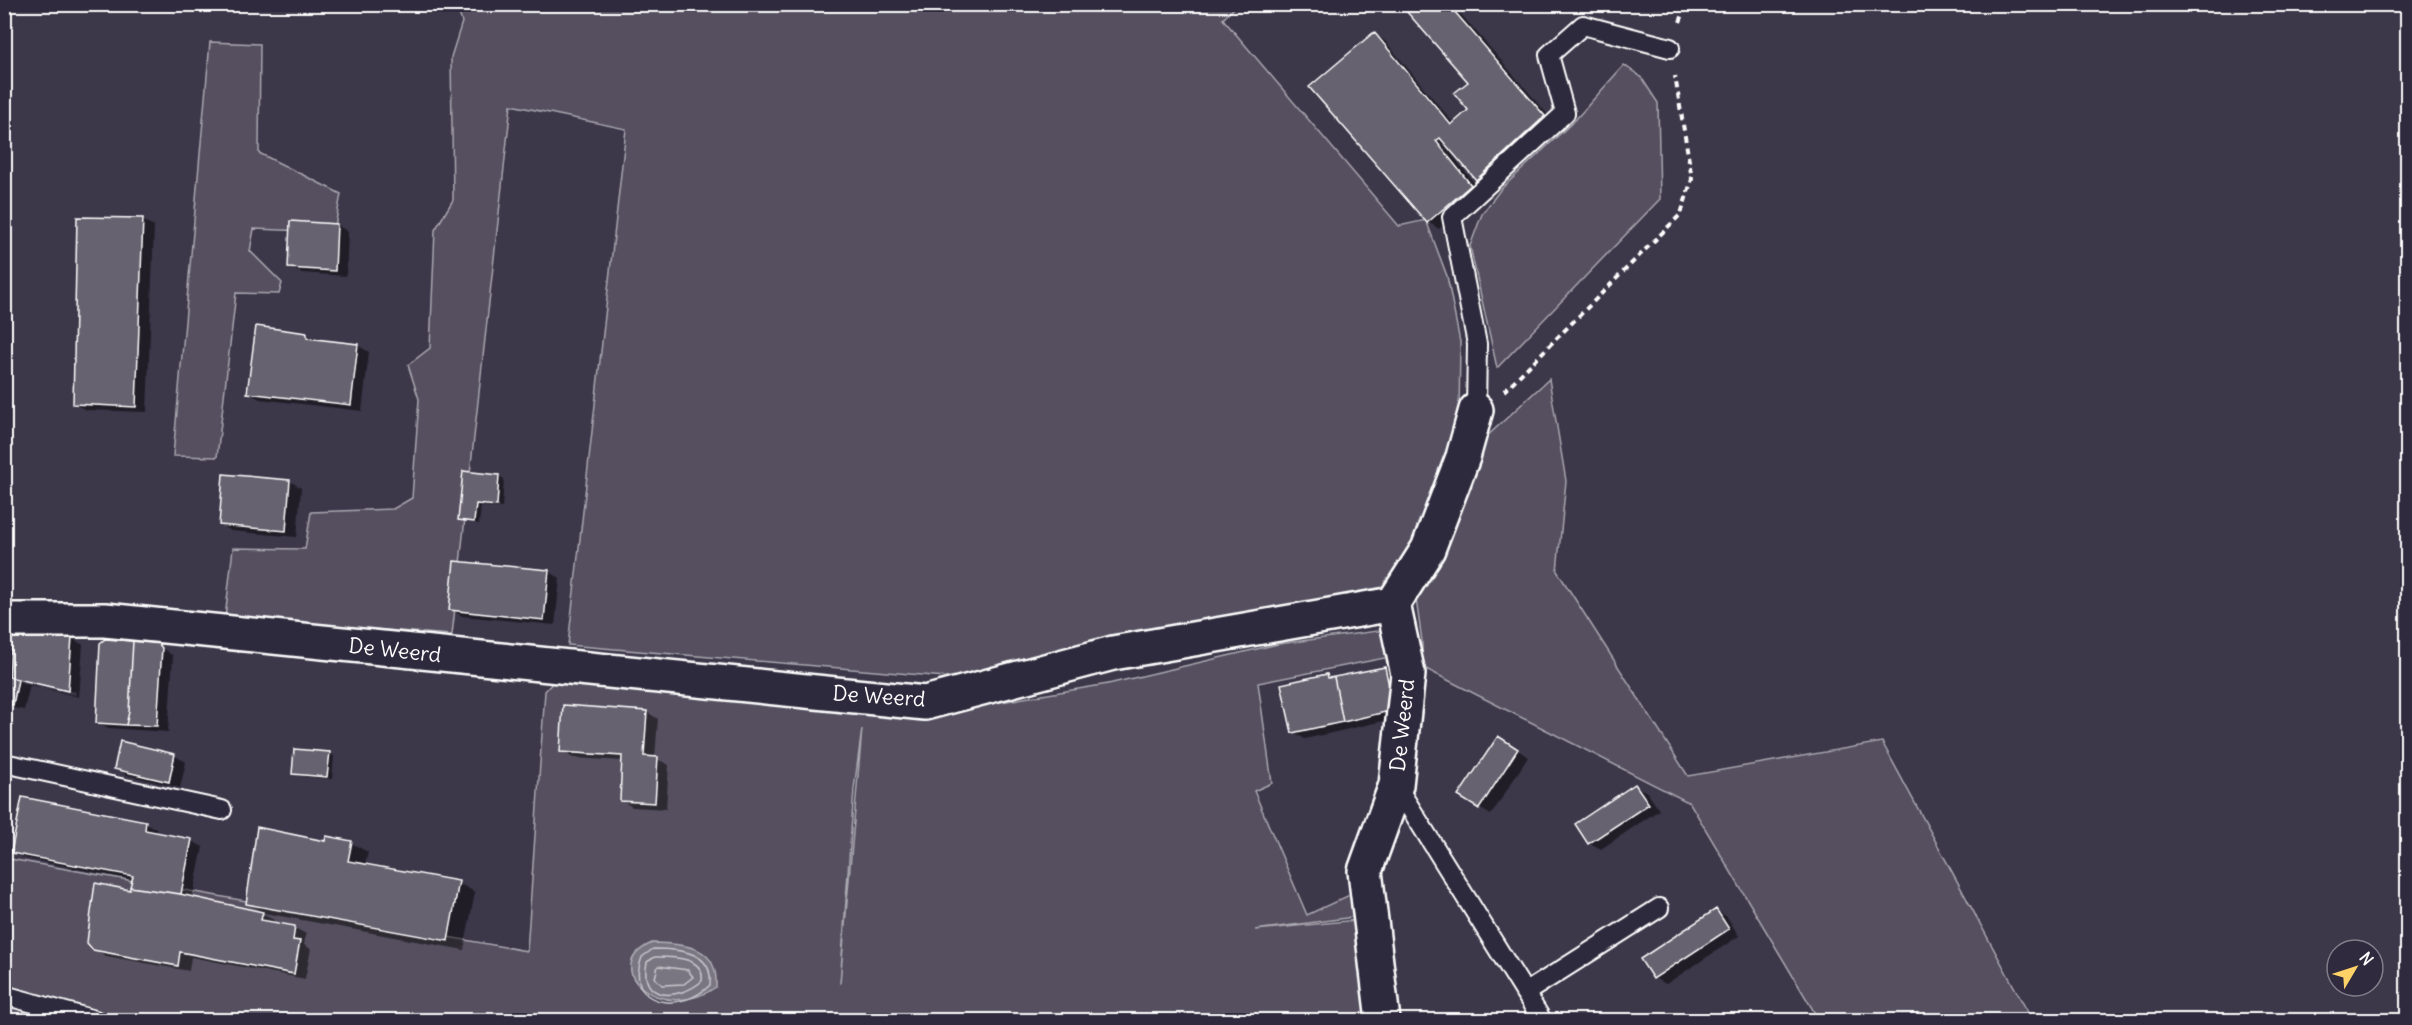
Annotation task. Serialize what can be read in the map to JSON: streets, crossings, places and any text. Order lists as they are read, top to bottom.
{
  "streets": {
    "street": ["De Weerd"]
  },
  "north": "top right"
}
